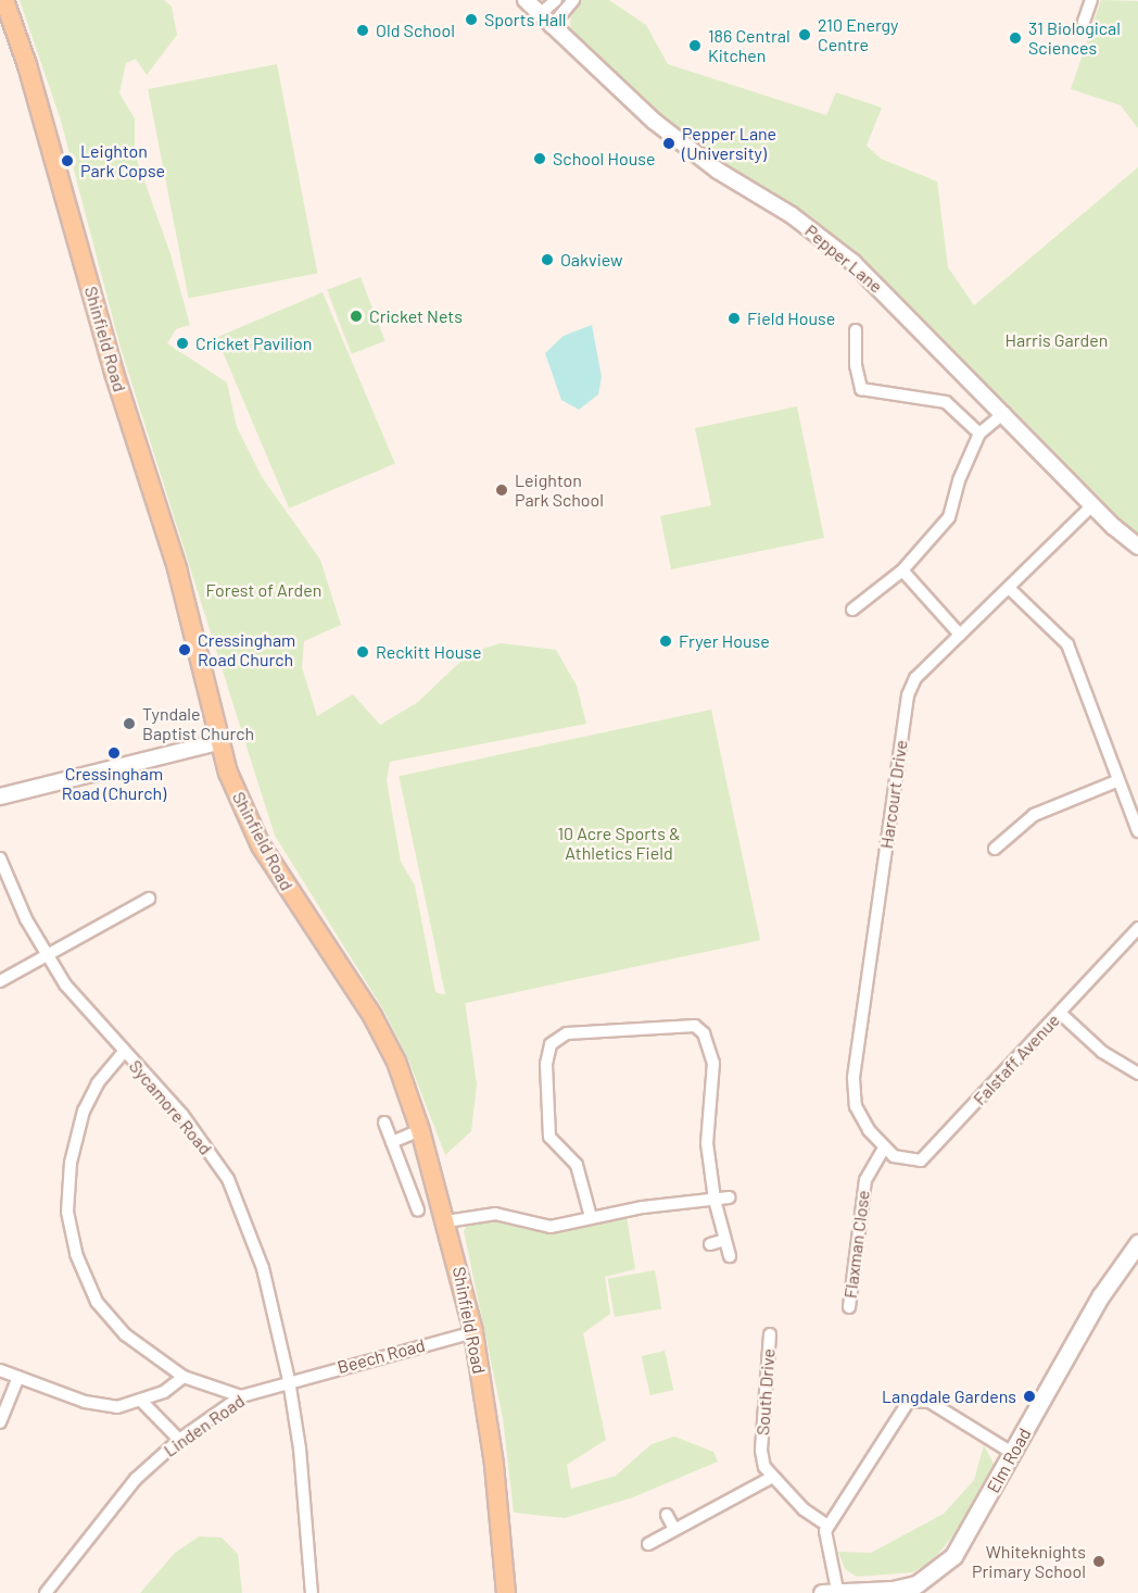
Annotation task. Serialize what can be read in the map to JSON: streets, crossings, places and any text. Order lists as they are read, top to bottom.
{
  "streets": {
    "main road": ["Shinfield Road", "Elm Road"],
    "street": [
      "Pepper Lane",
      "Harcourt Drive",
      "Falstaff Avenue",
      "Sycamore Road",
      "Flaxman Close",
      "Beech Road",
      "South Drive",
      "Linden Road"
    ]
  },
  "crossings": [
    ["Pepper Lane", "Harcourt Drive"],
    ["Shinfield Road", "Beech Road"],
    ["Harcourt Drive", "Falstaff Avenue"],
    ["Harcourt Drive", "Flaxman Close"],
    ["Falstaff Avenue", "Flaxman Close"],
    ["Sycamore Road", "Beech Road"],
    ["Sycamore Road", "Linden Road"],
    ["Beech Road", "Linden Road"]
  ],
  "parks": ["Harris Garden", "Forest of Arden", "10 Acre Sports & Athletics Field"],
  "places": [
    "Sports Hall",
    "Old School",
    "210 Energy Centre",
    "31 Biological Sciences",
    "186 Central Kitchen",
    "Pepper Lane (University)",
    "School House",
    "Leighton Park Copse",
    "Oakview",
    "Cricket Nets",
    "Field House",
    "Cricket Pavilion",
    "Leighton Park School",
    "Fryer House",
    "Cressingham Road Church",
    "Reckitt House",
    "Tyndale Baptist Church",
    "Cressingham Road (Church)",
    "Langdale Gardens",
    "Whiteknights Primary School"
  ]
}
